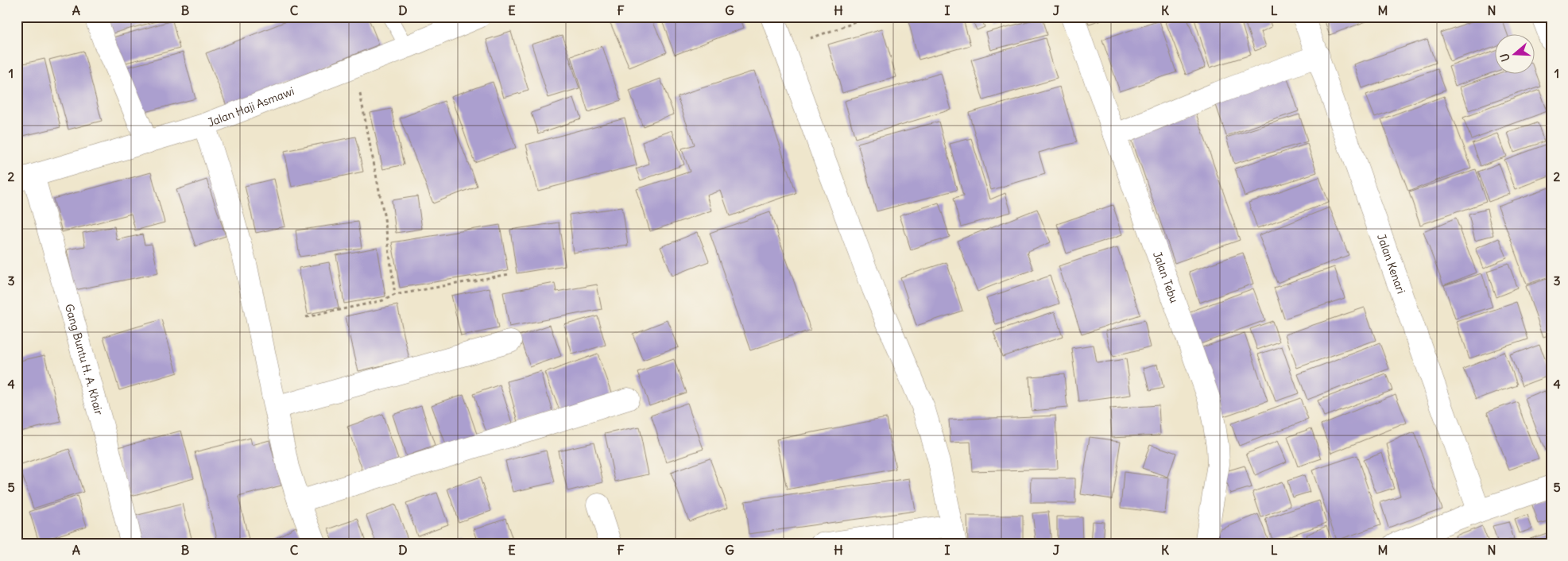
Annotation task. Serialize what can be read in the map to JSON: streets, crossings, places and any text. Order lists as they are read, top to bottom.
{
  "streets": {
    "street": [
      "Jalan Haji Asmawi",
      "Jalan Kenari",
      "Jalan Tebu",
      "Gang Buntu H. A. Khair"
    ]
  },
  "crossings": [
    ["Jalan Haji Asmawi", "Gang Buntu H. A. Khair"]
  ],
  "north": "left",
  "grid": {
    "columns": [
      "A",
      "B",
      "C",
      "D",
      "E",
      "F",
      "G",
      "H",
      "I",
      "J",
      "K",
      "L",
      "M",
      "N"
    ],
    "rows": [
      "1",
      "2",
      "3",
      "4",
      "5"
    ]
  }
}
